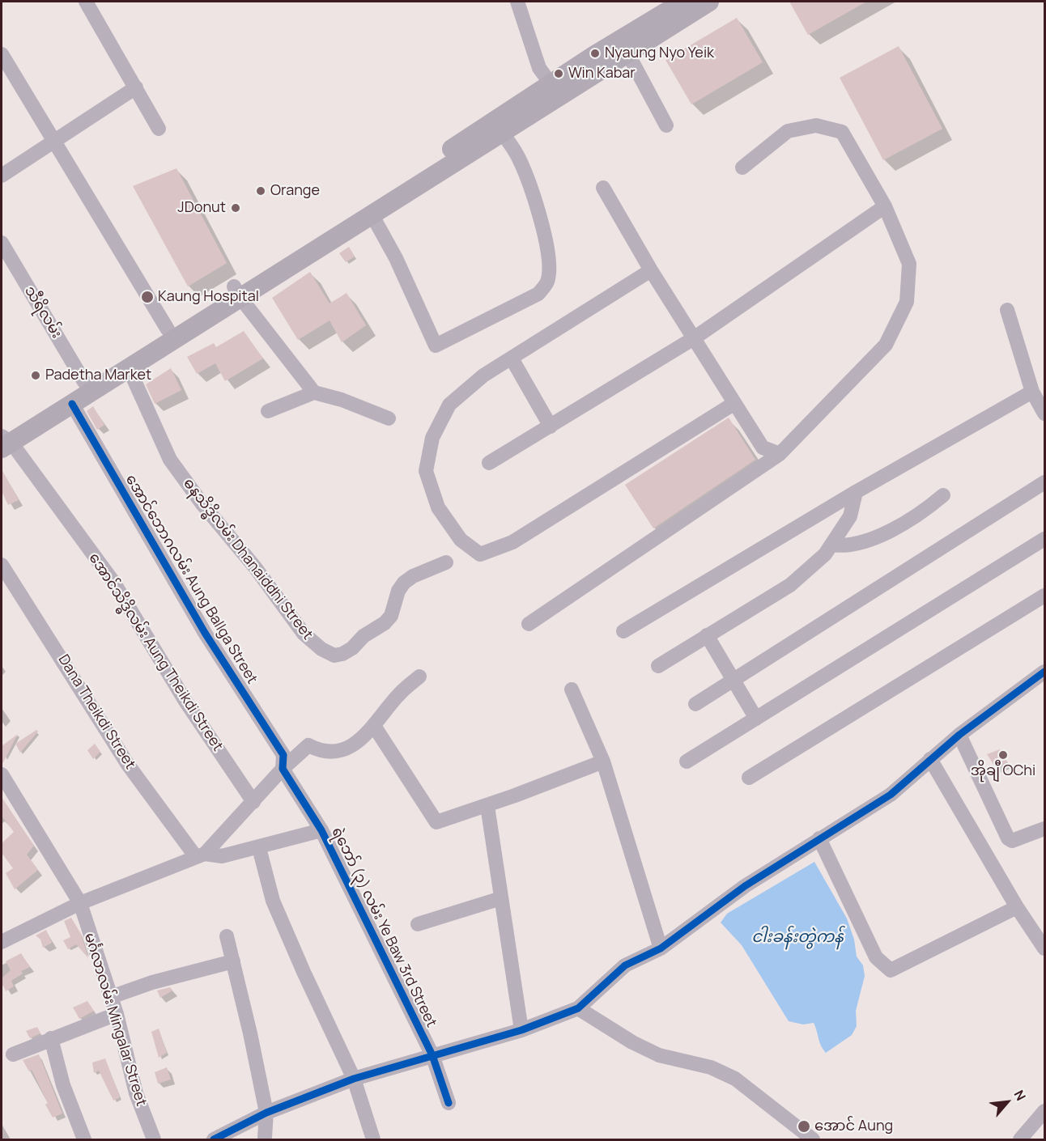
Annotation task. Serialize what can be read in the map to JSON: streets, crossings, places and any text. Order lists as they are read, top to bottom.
{
  "streets": {
    "street": [
      "သီရိလမ်း",
      "ဓနသိဒ္ဓိလမ်း Dhanaiddhi Street",
      "အောင်ဘောဂလမ်း Aung Ballga Street",
      "အောင်သိဒ္ဓိလမ်း Aung Theikdi Street",
      "Dana Theikdi Street",
      "ရဲဘော် (၃) လမ်း Ye Baw 3rd Street",
      "မင်္ဂလာလမ်း Mingalar Street"
    ]
  },
  "crossings": [
    ["အောင်ဘောဂလမ်း Aung Ballga Street", "ရဲဘော် (၃) လမ်း Ye Baw 3rd Street"]
  ],
  "water": ["ငါးခန်းတွဲကန်"],
  "places": [
    "Nyaung Nyo Yeik",
    "Win Kabar",
    "Orange",
    "JDonut",
    "Kaung Hospital",
    "Padetha Market",
    "အိုချီ OChi",
    "အောင် Aung"
  ],
  "north": "top right"
}
